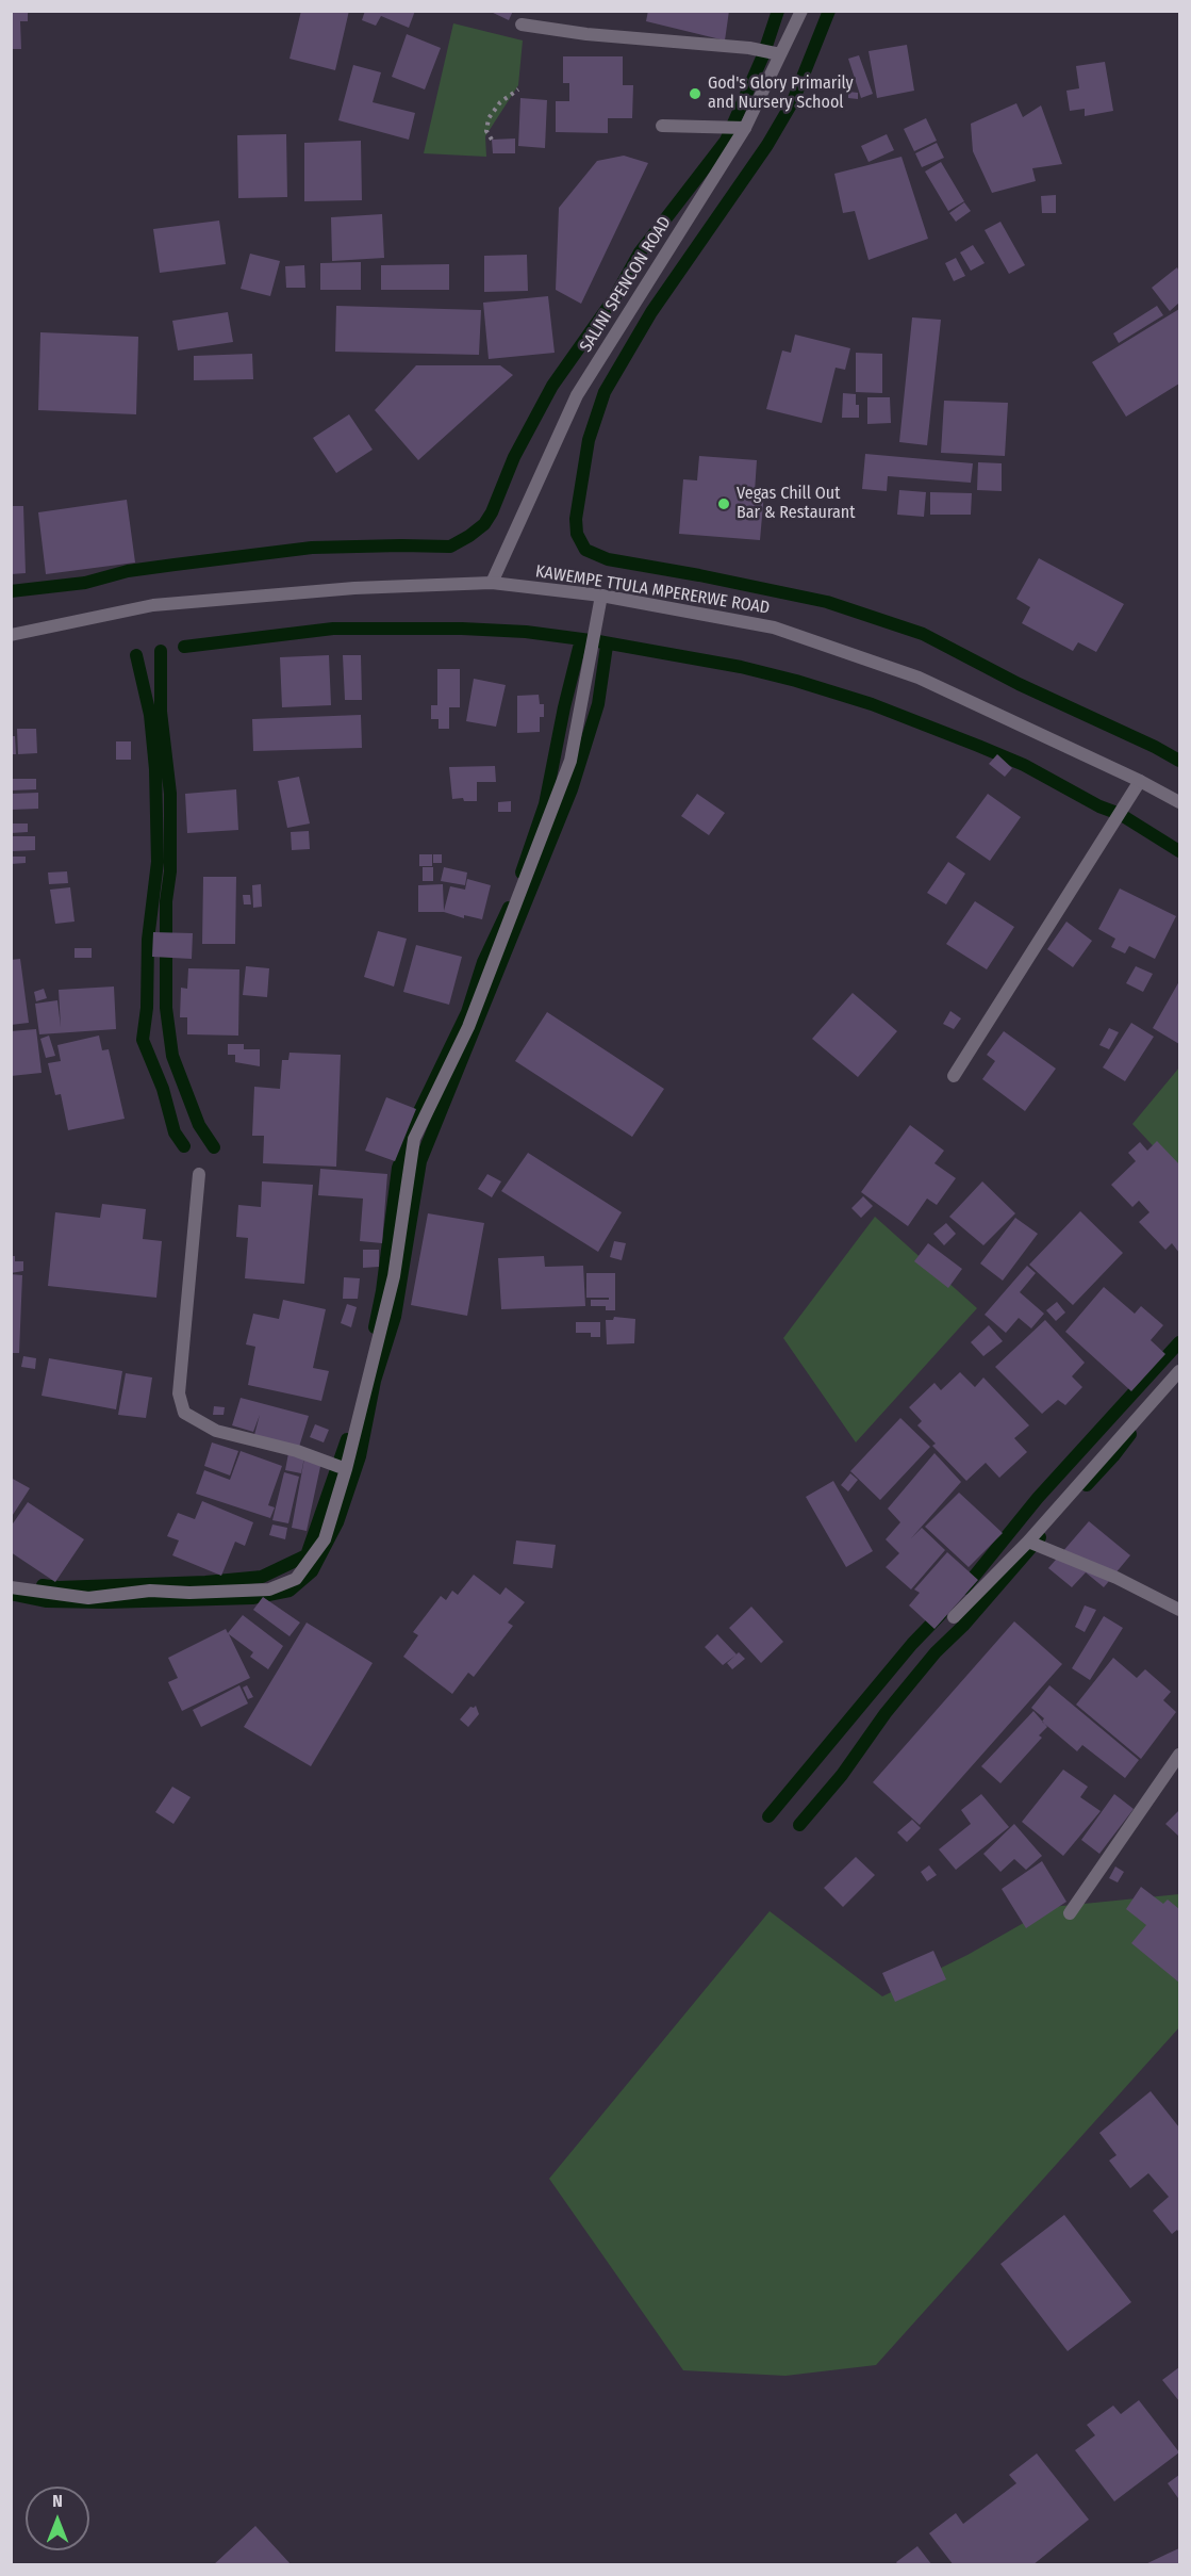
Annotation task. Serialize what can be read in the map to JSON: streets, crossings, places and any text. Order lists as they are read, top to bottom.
{
  "streets": {
    "street": ["SALINI SPENCON ROAD", "KAWEMPE TTULA MPERERWE ROAD"]
  },
  "crossings": [
    ["SALINI SPENCON ROAD", "KAWEMPE TTULA MPERERWE ROAD"]
  ],
  "places": ["God's Glory Primarily and Nursery School", "Vegas Chill Out Bar & Restaurant"],
  "north": "top"
}
